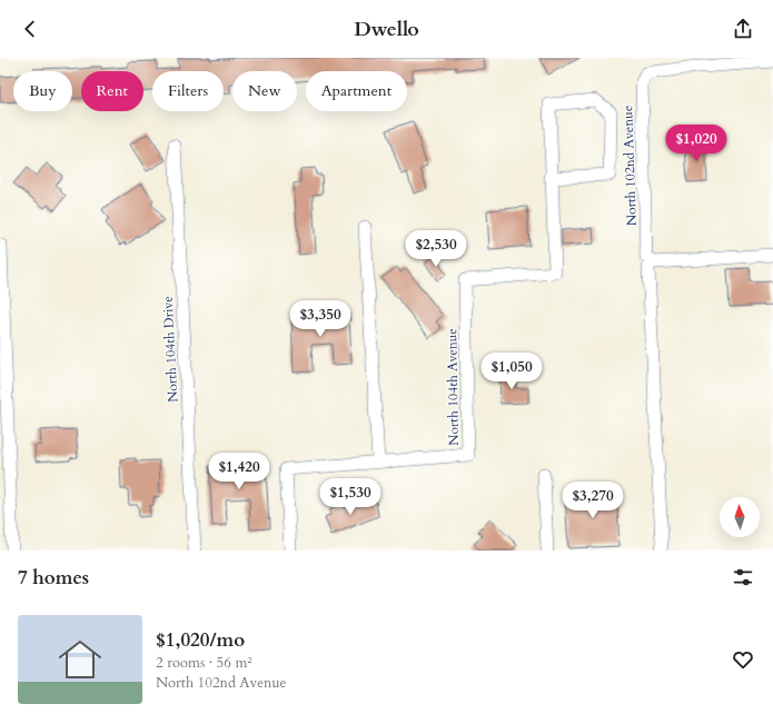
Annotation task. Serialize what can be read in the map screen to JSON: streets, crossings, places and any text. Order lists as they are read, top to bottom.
{
  "streets": {
    "street": ["North 102nd Avenue", "North 104th Drive", "North 104th Avenue"]
  },
  "north": "top",
  "page": {
    "header": "Dwello",
    "chip": [
      "Buy",
      "Rent",
      "Filters",
      "New",
      "Apartment"
    ],
    "price": [
      "$1,020",
      "$2,530",
      "$3,350",
      "$1,050",
      "$1,420",
      "$1,530",
      "$3,270"
    ],
    "heading": "7 homes",
    "list": [
      {
        "name": "$1,020/mo",
        "note": "2 rooms · 56 m² · North 102nd Avenue"
      }
    ]
  }
}
